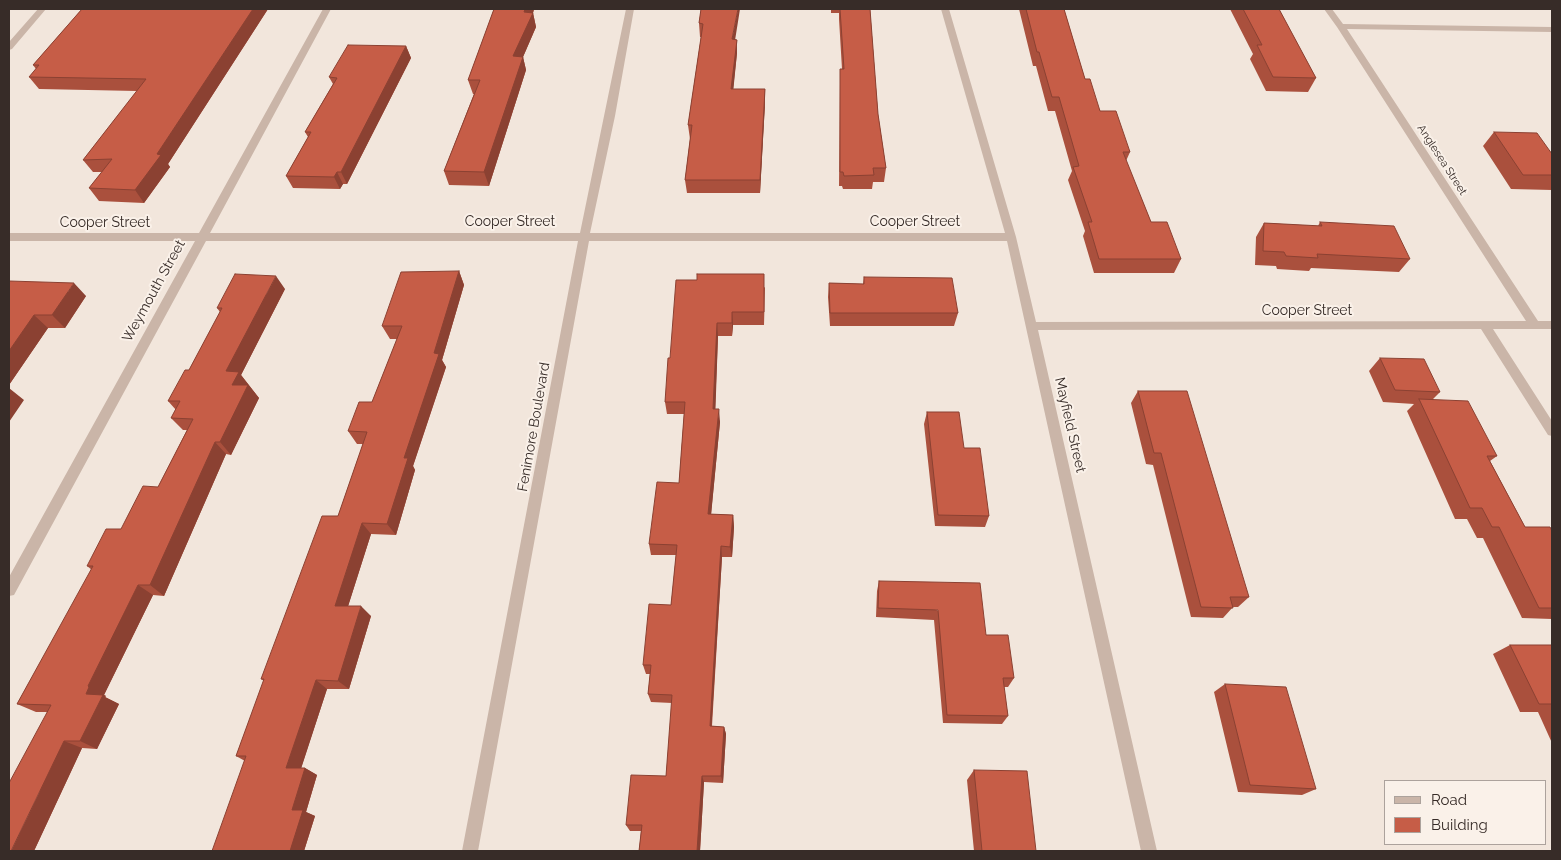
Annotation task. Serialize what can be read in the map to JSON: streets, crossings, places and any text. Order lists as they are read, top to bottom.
{
  "streets": {
    "street": [
      "Anglesea Street",
      "Cooper Street",
      "Weymouth Street",
      "Mayfield Street",
      "Fenimore Boulevard"
    ]
  },
  "crossings": [
    ["Anglesea Street", "Cooper Street"],
    ["Cooper Street", "Weymouth Street"],
    ["Cooper Street", "Mayfield Street"],
    ["Cooper Street", "Fenimore Boulevard"]
  ],
  "legend": ["Road", "Building"]
}
